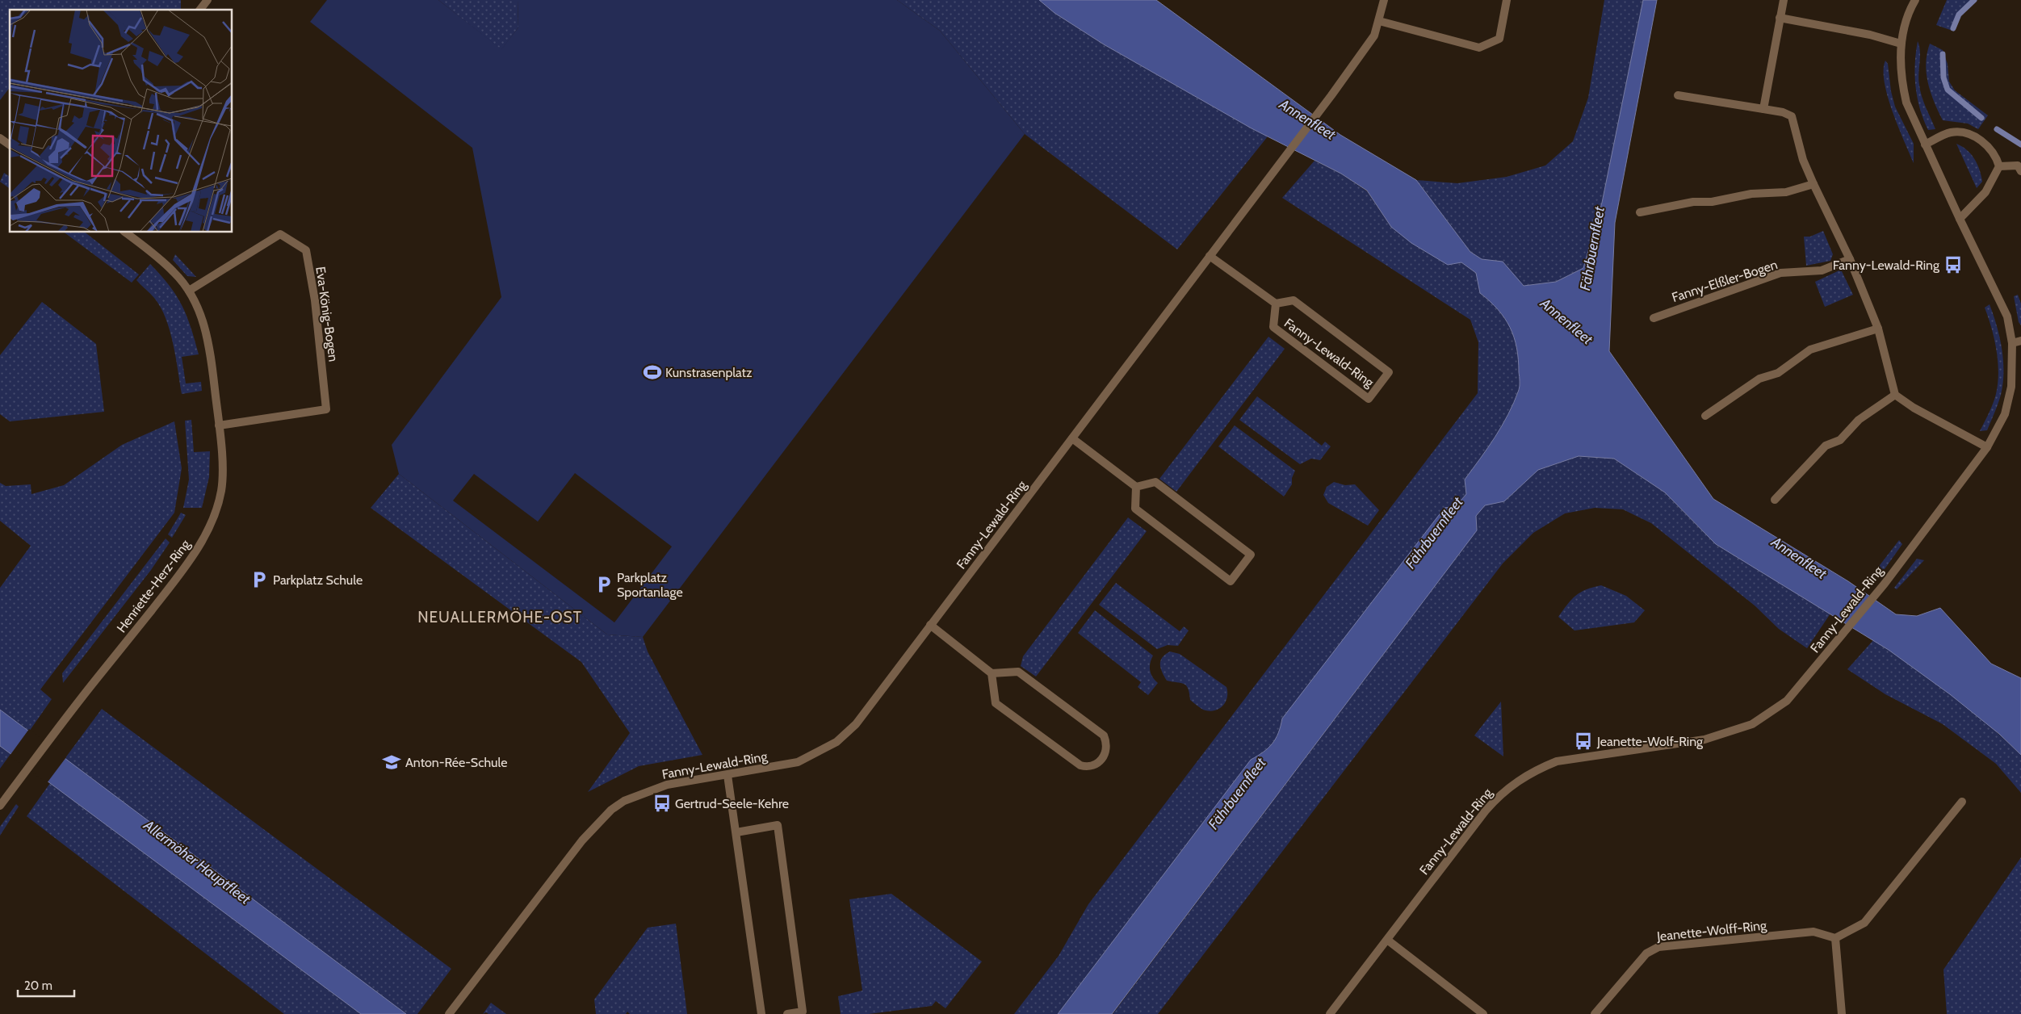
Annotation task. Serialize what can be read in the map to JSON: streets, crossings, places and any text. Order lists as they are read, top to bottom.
{
  "streets": {
    "street": [
      "Fanny-Elßler-Bogen",
      "Eva-König-Bogen",
      "Fanny-Lewald-Ring",
      "Henriette-Herz-Ring",
      "Jeanette-Wolff-Ring"
    ]
  },
  "crossings": [
    ["Eva-König-Bogen", "Henriette-Herz-Ring"]
  ],
  "districts": ["NEUALLERMÖHE-OST"],
  "water": ["Annenfleet", "Fährbuernfleet", "Allermöher Hauptfleet"],
  "places": {
    "bus stop": ["Fanny-Lewald-Ring", "Jeanette-Wolf-Ring", "Gertrud-Seele-Kehre"],
    "sports": ["Kunstrasenplatz"],
    "parking": ["Parkplatz Schule", "Parkplatz Sportanlage"],
    "school or university": ["Anton-Rée-Schule"]
  },
  "scale_bar": "20 m"
}
